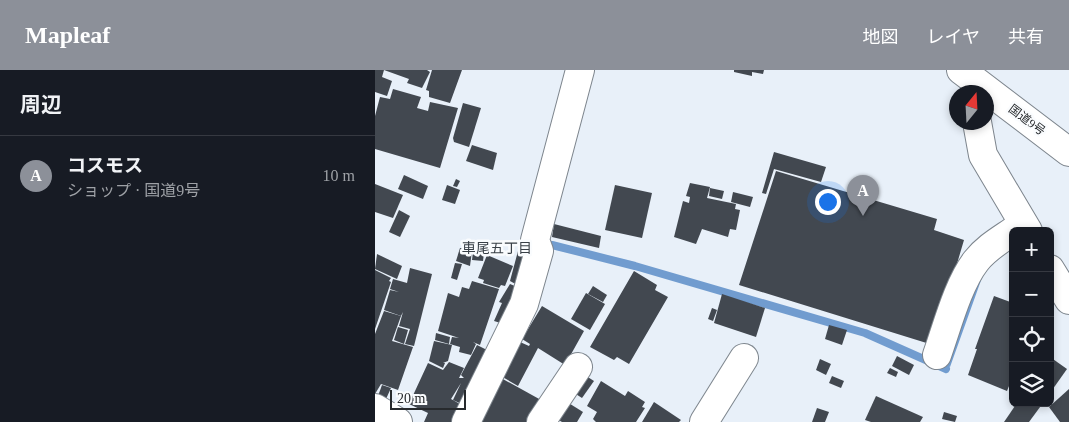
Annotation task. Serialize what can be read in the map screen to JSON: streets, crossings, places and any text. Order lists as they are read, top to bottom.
{
  "streets": {
    "main road": ["国道9号"]
  },
  "districts": ["車尾五丁目"],
  "scale_bar": "20 m",
  "north": "top",
  "page": {
    "header": "Mapleaf",
    "nav": ["地図", "レイヤ", "共有"],
    "heading": "周辺",
    "list": [
      {
        "mark": "A",
        "name": "コスモス",
        "note": "ショップ · 国道9号",
        "value": "10 m"
      }
    ],
    "pins": "A",
    "map_buttons": ["+", "−"],
    "scale": "20 m"
  }
}
